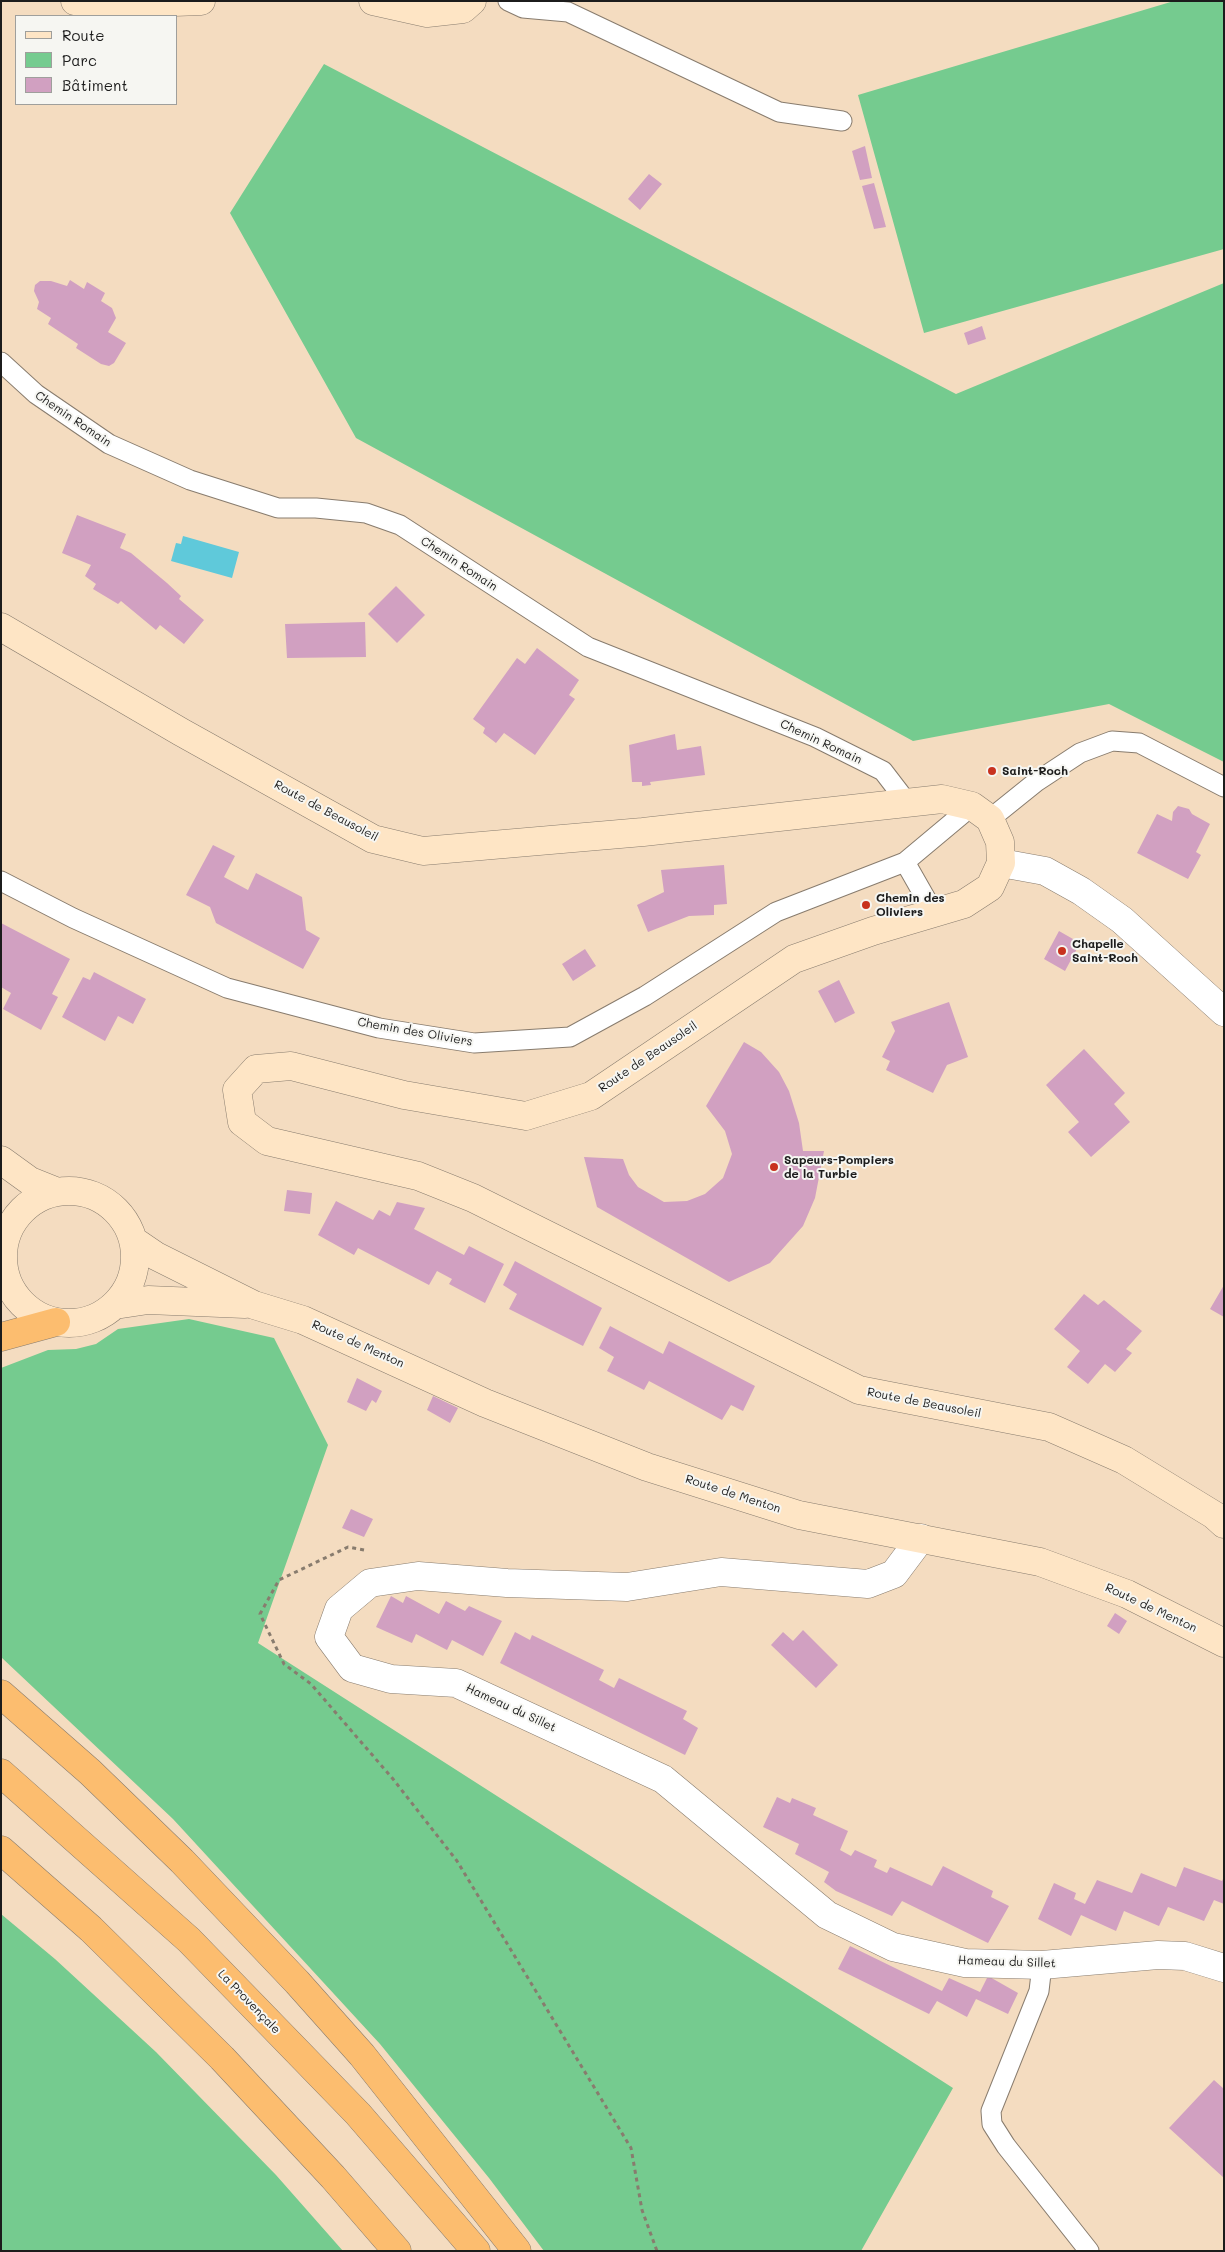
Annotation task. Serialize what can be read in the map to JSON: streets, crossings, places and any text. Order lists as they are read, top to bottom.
{
  "streets": {
    "highway": ["La Provençale"],
    "street": ["Route de Beausoleil", "Route de Menton", "Hameau du Sillet"],
    "lane": ["Chemin Romain", "Chemin des Oliviers"]
  },
  "crossings": [
    ["Chemin Romain", "Route de Beausoleil"],
    ["Route de Beausoleil", "Chemin des Oliviers"],
    ["Route de Menton", "Hameau du Sillet"]
  ],
  "places": [
    "Saint-Roch",
    "Chemin des Oliviers",
    "Chapelle Saint-Roch",
    "Sapeurs-Pompiers de la Turbie"
  ],
  "legend": ["Route", "Parc", "Bâtiment"]
}
